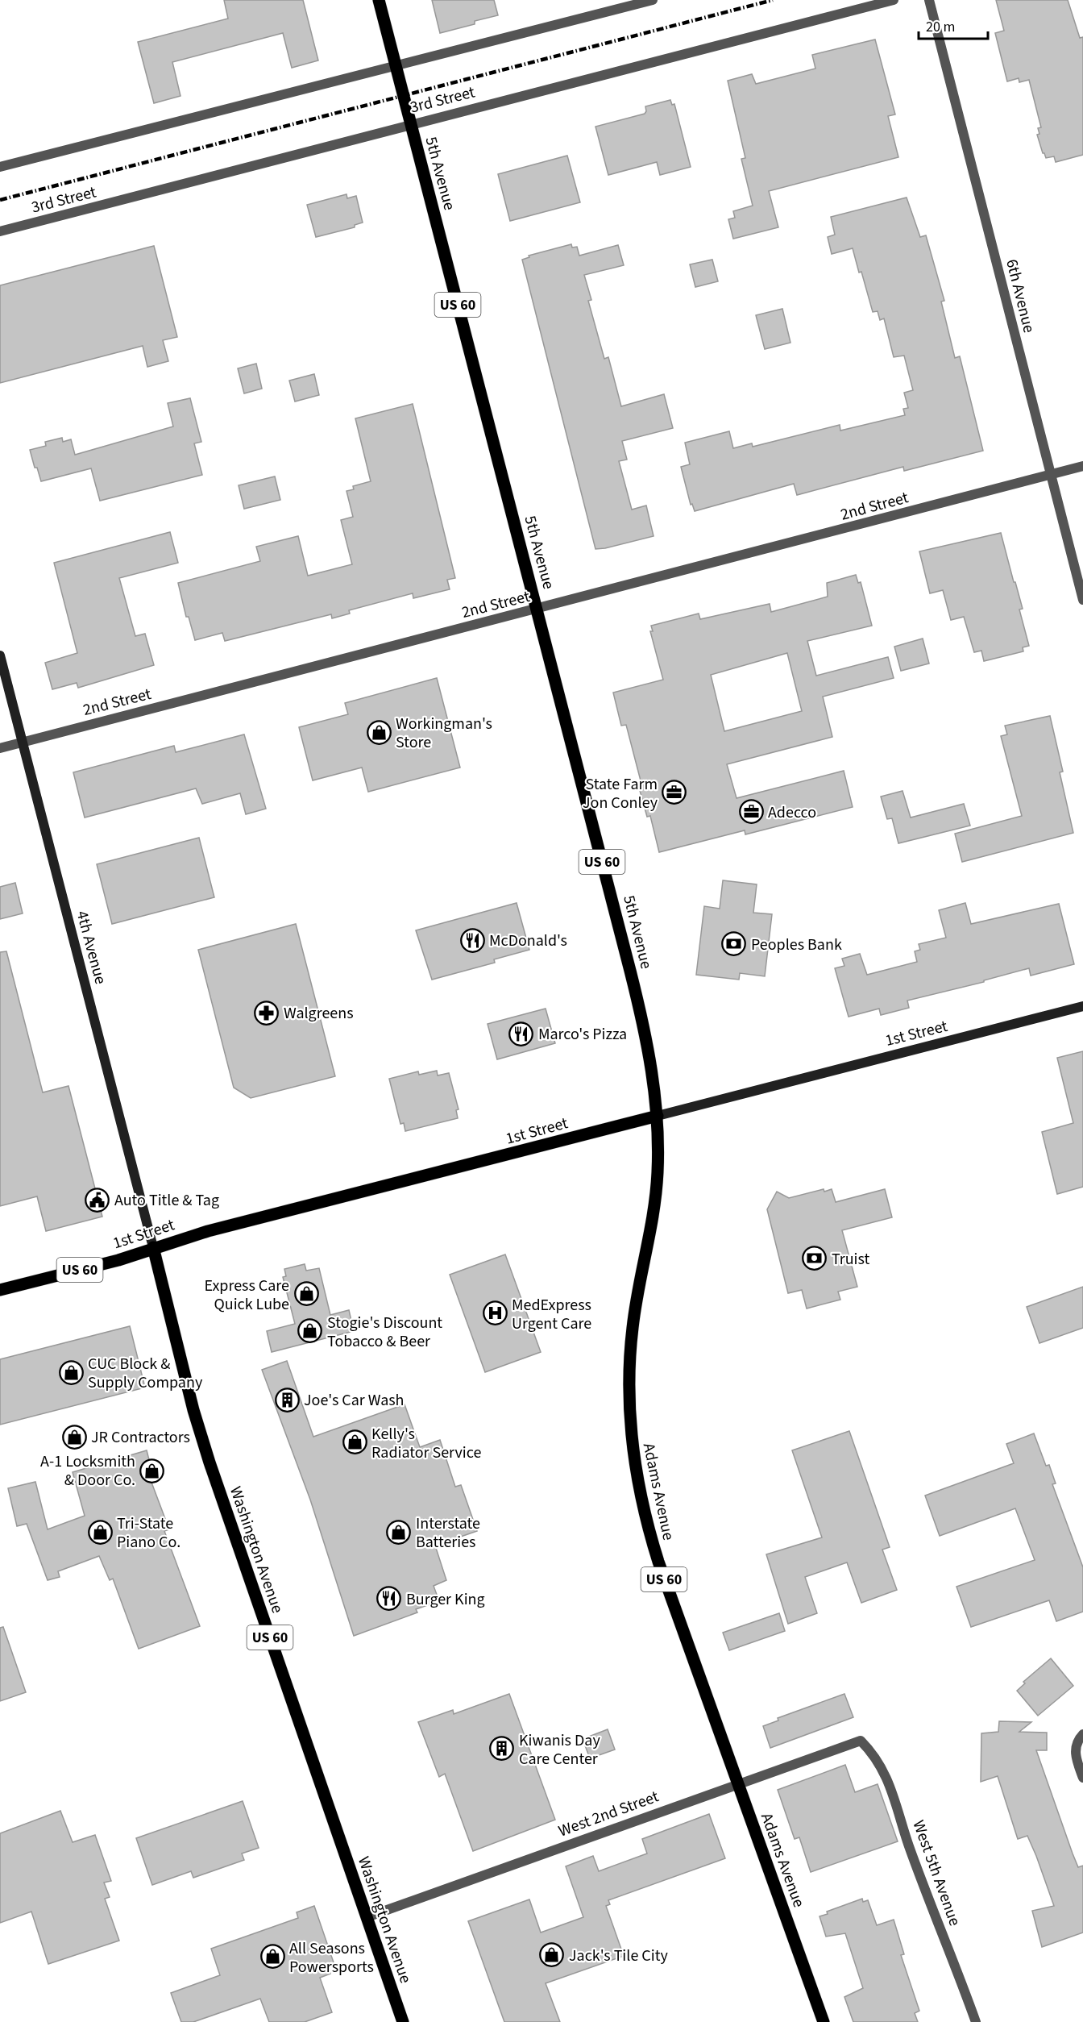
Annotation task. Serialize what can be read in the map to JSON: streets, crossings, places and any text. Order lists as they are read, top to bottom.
{
  "streets": {
    "main road": [
      "5th Avenue",
      "US 60",
      "4th Avenue",
      "1st Street",
      "Adams Avenue",
      "Washington Avenue"
    ],
    "street": [
      "3rd Street",
      "6th Avenue",
      "2nd Street",
      "West 2nd Street",
      "West 5th Avenue"
    ]
  },
  "crossings": [
    ["3rd Street", "5th Avenue"],
    ["5th Avenue", "2nd Street"],
    ["5th Avenue", "1st Street"],
    ["5th Avenue", "Adams Avenue"],
    ["6th Avenue", "2nd Street"],
    ["2nd Street", "4th Avenue"],
    ["4th Avenue", "1st Street"],
    ["4th Avenue", "Washington Avenue"],
    ["1st Street", "Adams Avenue"],
    ["1st Street", "Washington Avenue"],
    ["Adams Avenue", "West 2nd Street"],
    ["Washington Avenue", "West 2nd Street"],
    ["West 2nd Street", "West 5th Avenue"]
  ],
  "places": {
    "shop": [
      "Workingman's Store",
      "Express Care Quick Lube",
      "Stogie's Discount Tobacco & Beer",
      "CUC Block & Supply Company",
      "JR Contractors",
      "Kelly's Radiator Service",
      "A-1 Locksmith & Door Co.",
      "Tri-State Piano Co.",
      "Interstate Batteries",
      "Jack's Tile City",
      "All Seasons Powersports"
    ],
    "office": ["State Farm Jon Conley", "Adecco"],
    "restaurant": ["McDonald's", "Marco's Pizza", "Burger King"],
    "bank": ["Peoples Bank", "Truist"],
    "pharmacy": ["Walgreens"],
    "public building": ["Auto Title & Tag"],
    "hospital": ["MedExpress Urgent Care"],
    "building": ["Joe's Car Wash", "Kiwanis Day Care Center"]
  },
  "scale_bar": "20 m"
}
